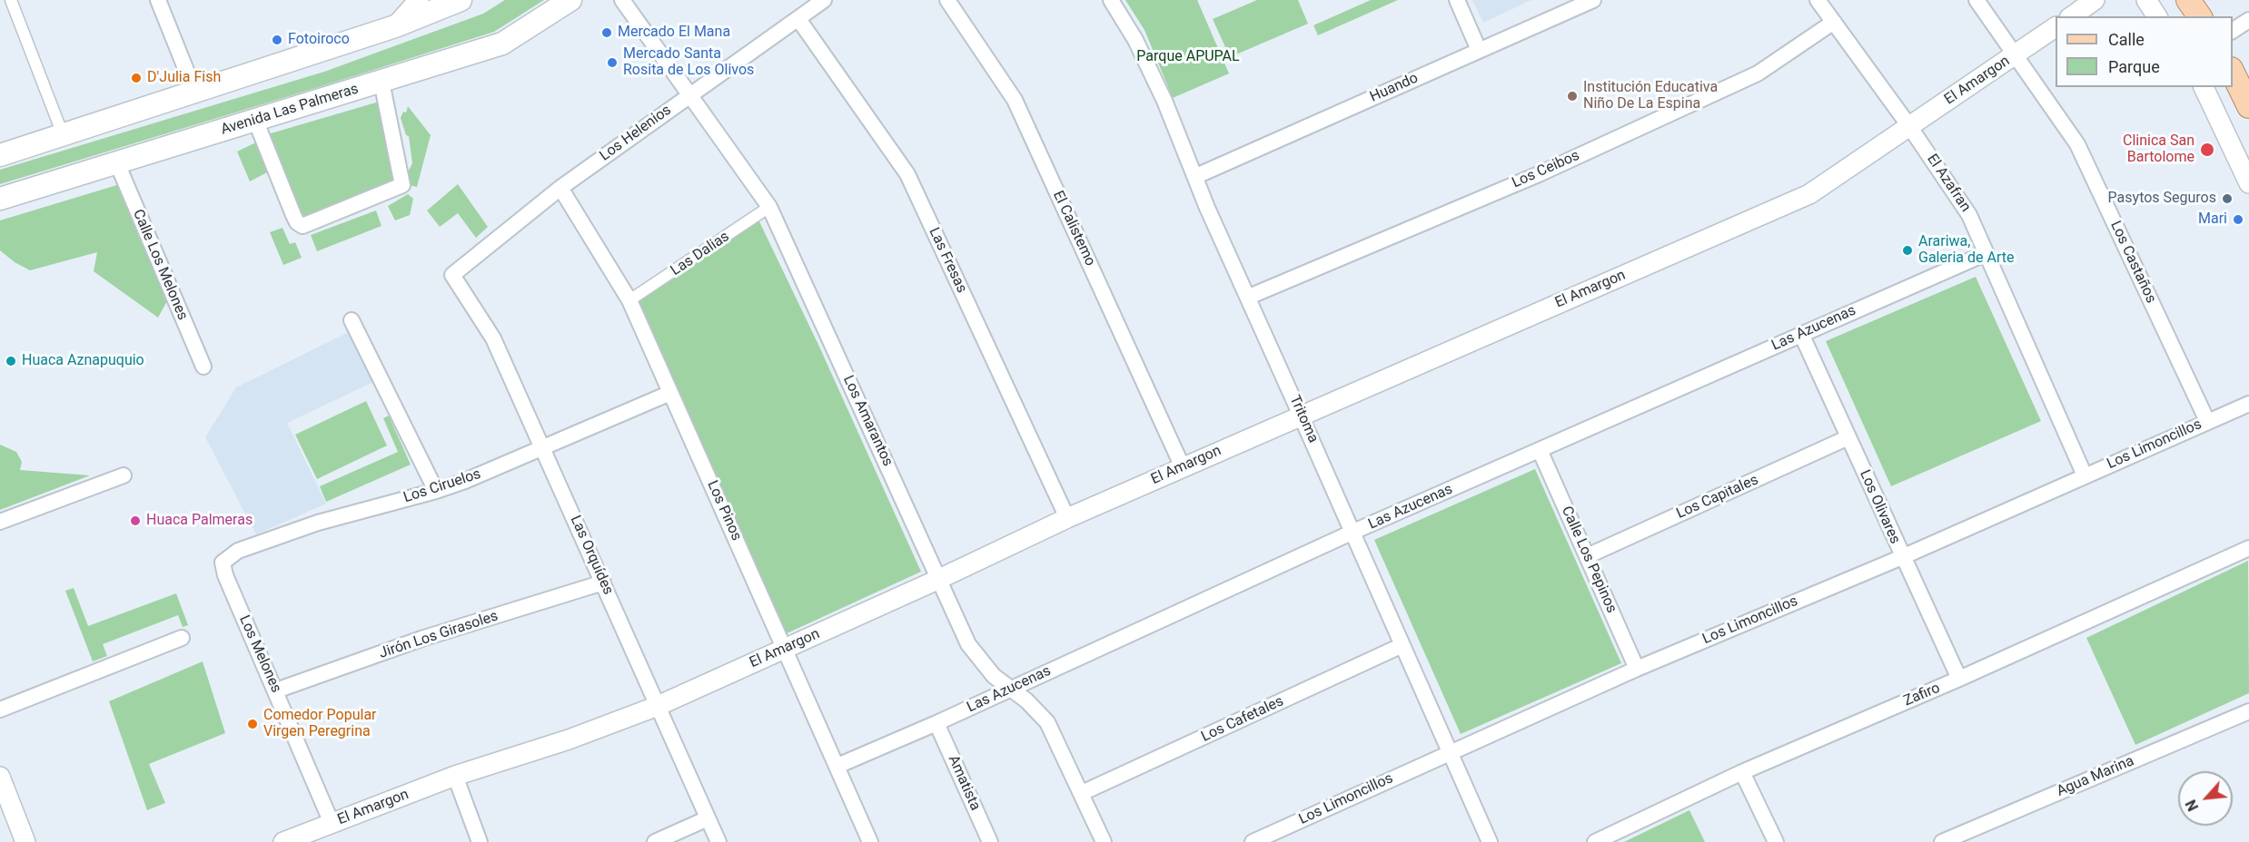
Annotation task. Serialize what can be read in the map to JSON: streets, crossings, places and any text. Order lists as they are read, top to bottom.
{
  "streets": {
    "main road": ["Avenida Las Palmeras"],
    "street": [
      "El Amargon",
      "Huando",
      "Los Helenios",
      "Los Ceibos",
      "El Azafran",
      "El Calistemo",
      "Las Dalias",
      "Las Fresas",
      "Los Castaños",
      "Calle Los Melones",
      "Las Azucenas",
      "Tritoma",
      "Los Amarantos",
      "Los Limoncillos",
      "Los Ciruelos",
      "Los Capitales",
      "Los Olivares",
      "Los Pinos",
      "Las Orquídes",
      "Calle Los Pepinos",
      "Jirón Los Girasoles",
      "Los Melones",
      "Zafiro",
      "Los Cafetales",
      "Agua Marina",
      "Amatista"
    ]
  },
  "crossings": [
    ["El Amargon", "El Azafran"],
    ["El Amargon", "El Calistemo"],
    ["El Amargon", "Las Fresas"],
    ["El Amargon", "Los Castaños"],
    ["El Amargon", "Tritoma"],
    ["El Amargon", "Los Amarantos"],
    ["El Amargon", "Los Pinos"],
    ["El Amargon", "Las Orquídes"],
    ["El Amargon", "Los Melones"],
    ["Huando", "Tritoma"],
    ["Avenida Las Palmeras", "Calle Los Melones"],
    ["Los Helenios", "Las Fresas"],
    ["Los Helenios", "Los Amarantos"],
    ["Los Helenios", "Los Pinos"],
    ["Los Helenios", "Las Orquídes"],
    ["Los Ceibos", "El Azafran"],
    ["Los Ceibos", "Tritoma"],
    ["El Azafran", "Las Azucenas"],
    ["El Azafran", "Los Limoncillos"],
    ["Las Dalias", "Los Amarantos"],
    ["Las Dalias", "Los Pinos"],
    ["Los Castaños", "Los Limoncillos"],
    ["Las Azucenas", "Tritoma"],
    ["Las Azucenas", "Los Amarantos"],
    ["Las Azucenas", "Los Olivares"],
    ["Las Azucenas", "Los Pinos"],
    ["Las Azucenas", "Calle Los Pepinos"],
    ["Las Azucenas", "Amatista"],
    ["Tritoma", "Los Limoncillos"],
    ["Tritoma", "Los Cafetales"],
    ["Los Amarantos", "Los Cafetales"],
    ["Los Limoncillos", "Los Olivares"],
    ["Los Limoncillos", "Calle Los Pepinos"],
    ["Los Ciruelos", "Los Pinos"],
    ["Los Ciruelos", "Las Orquídes"],
    ["Los Ciruelos", "Los Melones"],
    ["Los Capitales", "Los Olivares"],
    ["Los Capitales", "Calle Los Pepinos"],
    ["Los Olivares", "Zafiro"],
    ["Las Orquídes", "Jirón Los Girasoles"],
    ["Jirón Los Girasoles", "Los Melones"]
  ],
  "parks": ["Parque APUPAL"],
  "places": [
    "Mercado El Mana",
    "Fotoiroco",
    "Mercado Santa Rosita de Los Olivos",
    "D'Julia Fish",
    "Institución Educativa Niño De La Espina",
    "Clinica San Bartolome",
    "Pasytos Seguros",
    "Mari",
    "Arariwa, Galeria de Arte",
    "Huaca Aznapuquio",
    "Huaca Palmeras",
    "Comedor Popular Virgen Peregrina"
  ],
  "legend": ["Calle", "Parque"],
  "north": "bottom left"
}
